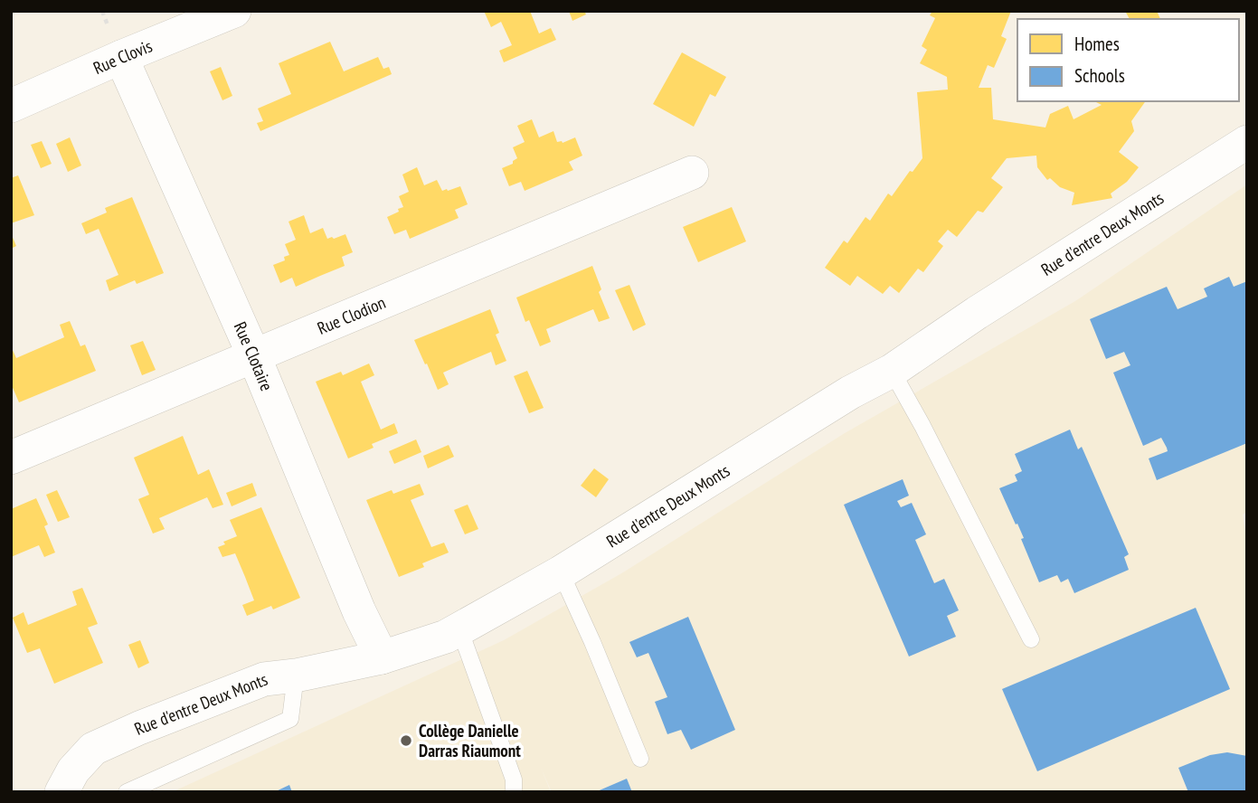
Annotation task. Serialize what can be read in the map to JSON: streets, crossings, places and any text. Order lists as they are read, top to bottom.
{
  "streets": {
    "street": [
      "Rue Clovis",
      "Rue d'entre Deux Monts",
      "Rue Clodion",
      "Rue Clotaire"
    ]
  },
  "crossings": [
    ["Rue Clovis", "Rue Clotaire"],
    ["Rue d'entre Deux Monts", "Rue Clotaire"],
    ["Rue Clodion", "Rue Clotaire"]
  ],
  "places": ["Collège Danielle Darras Riaumont"],
  "legend": ["Homes", "Schools"]
}
